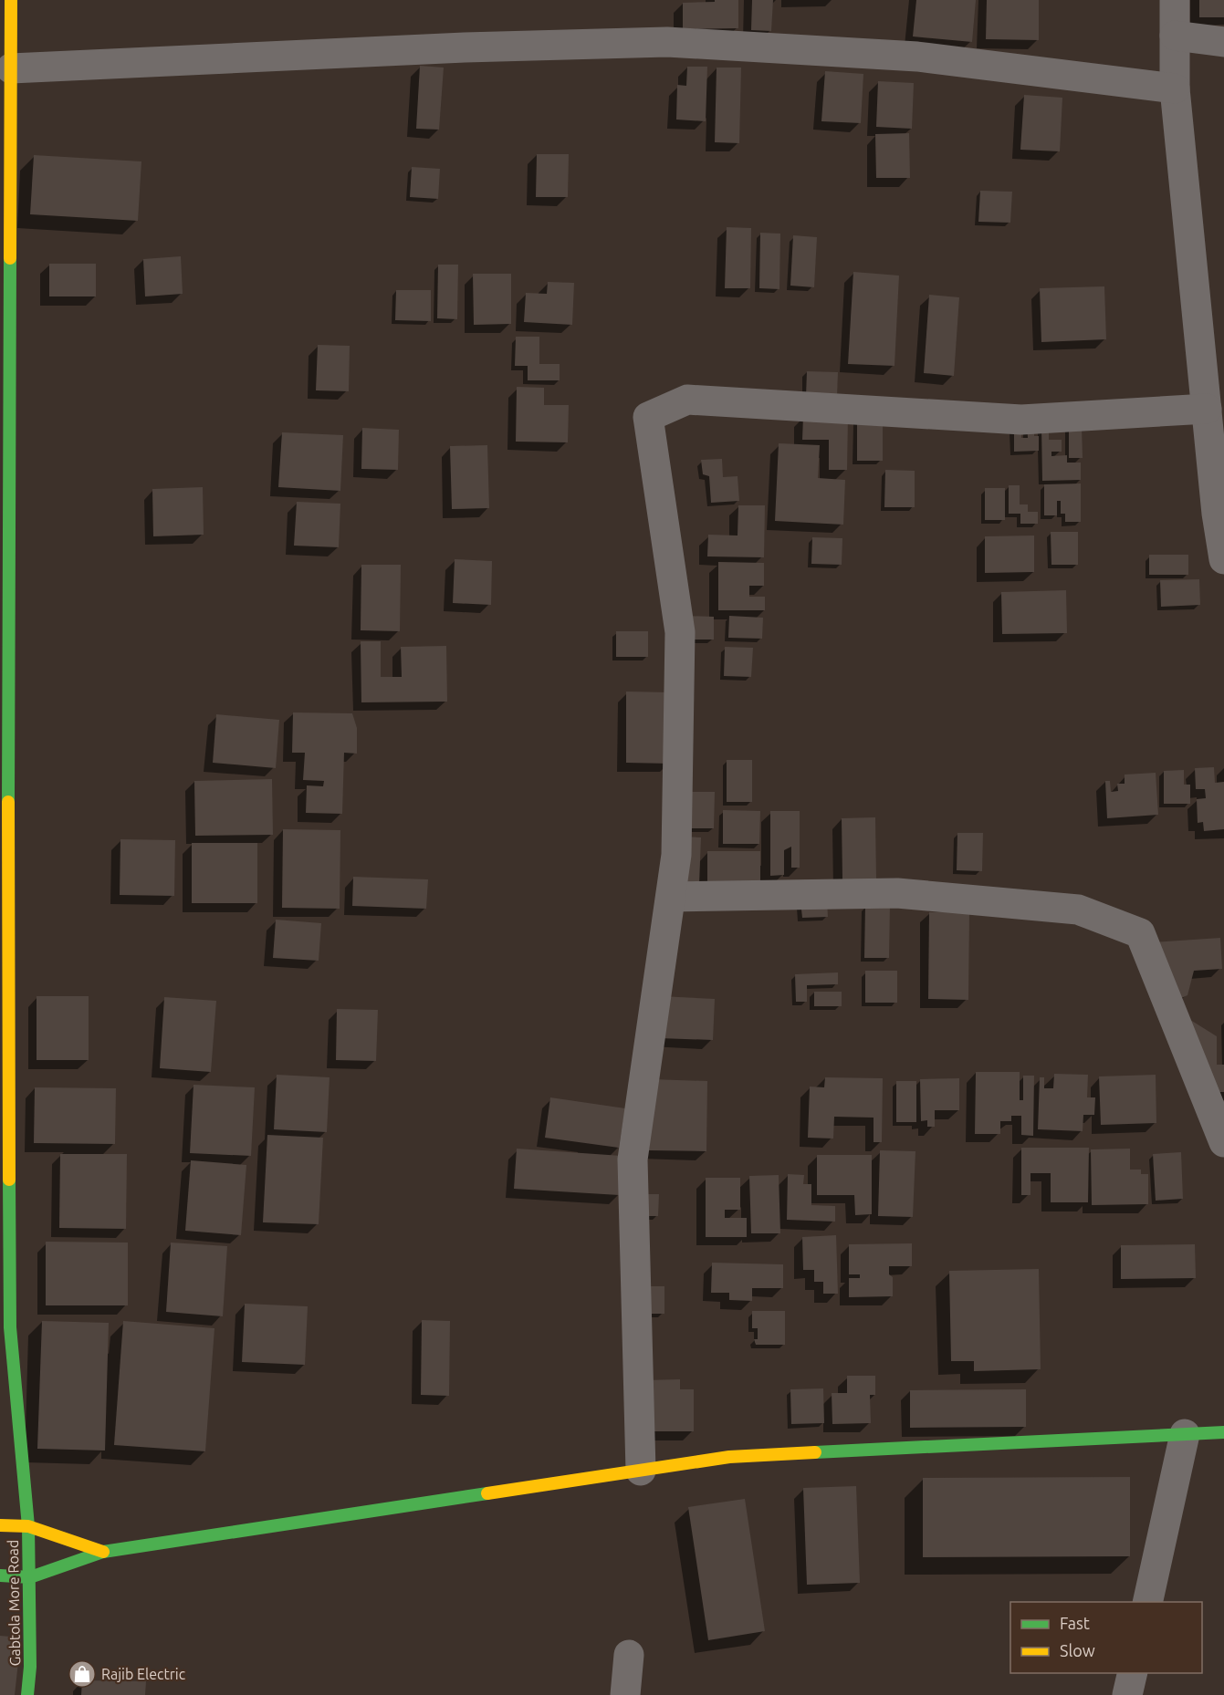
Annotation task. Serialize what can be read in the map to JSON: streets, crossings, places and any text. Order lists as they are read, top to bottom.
{
  "streets": {
    "street": ["Gabtola More Road"]
  },
  "places": {
    "shop": ["Rajib Electric"]
  },
  "legend": ["Fast", "Slow"]
}
